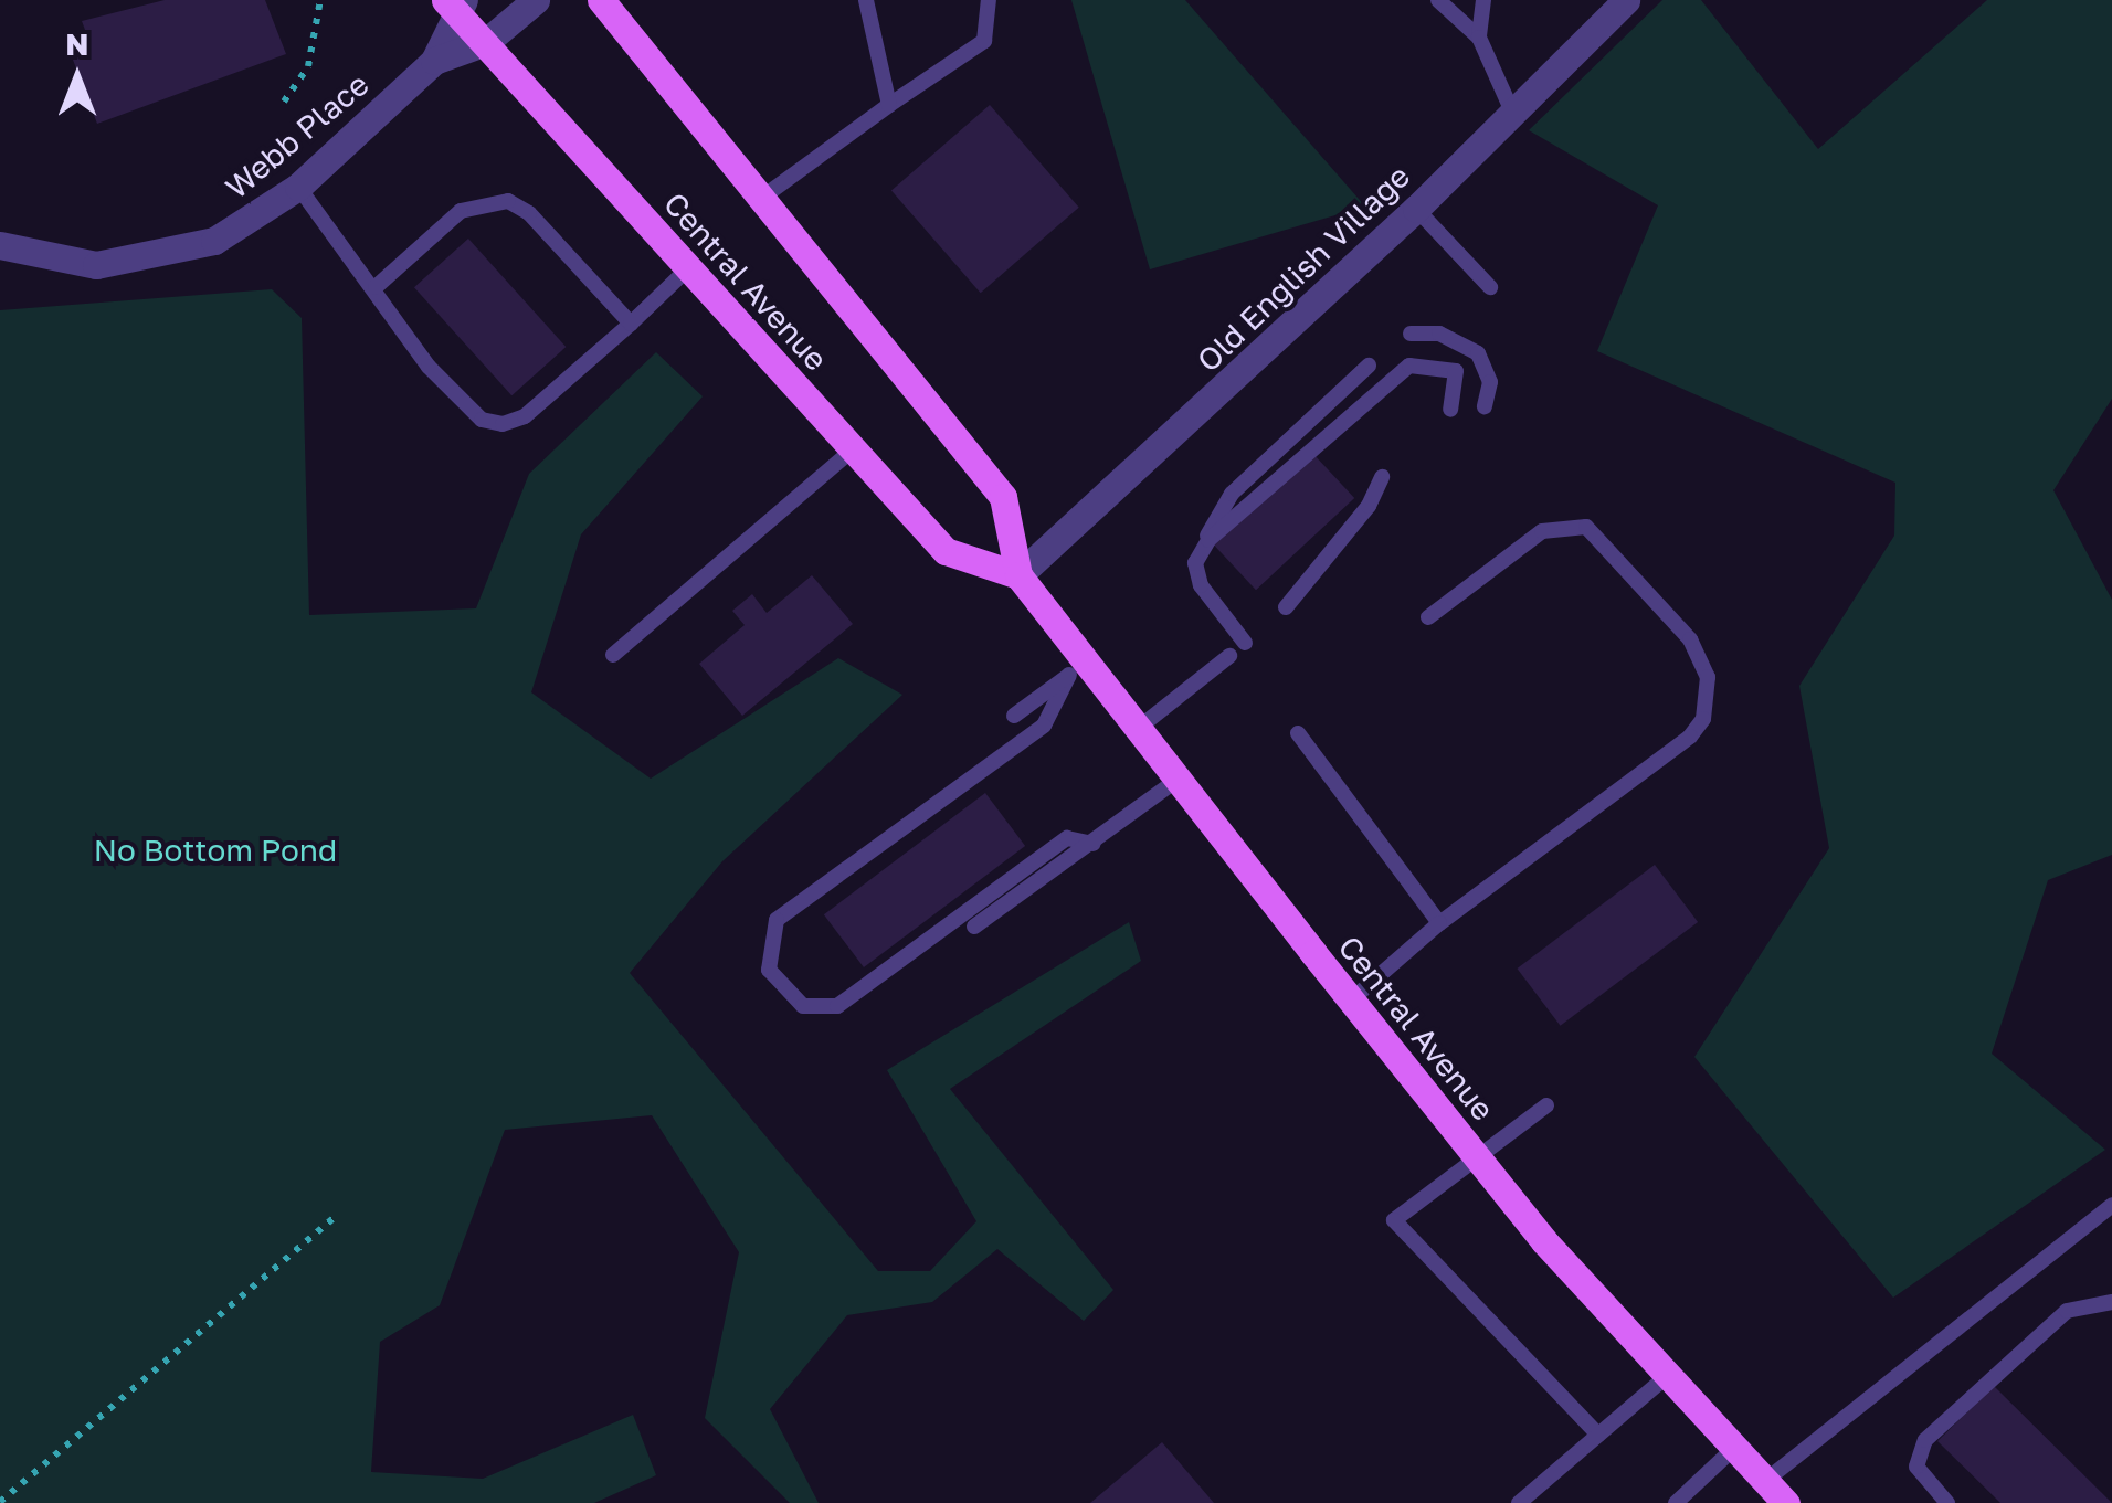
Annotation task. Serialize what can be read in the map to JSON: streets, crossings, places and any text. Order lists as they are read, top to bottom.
{
  "streets": {
    "main road": ["Central Avenue"],
    "street": ["Webb Place", "Old English Village"]
  },
  "crossings": [
    ["Webb Place", "Central Avenue"],
    ["Old English Village", "Central Avenue"]
  ],
  "parks": ["No Bottom Pond"],
  "north": "top"
}
